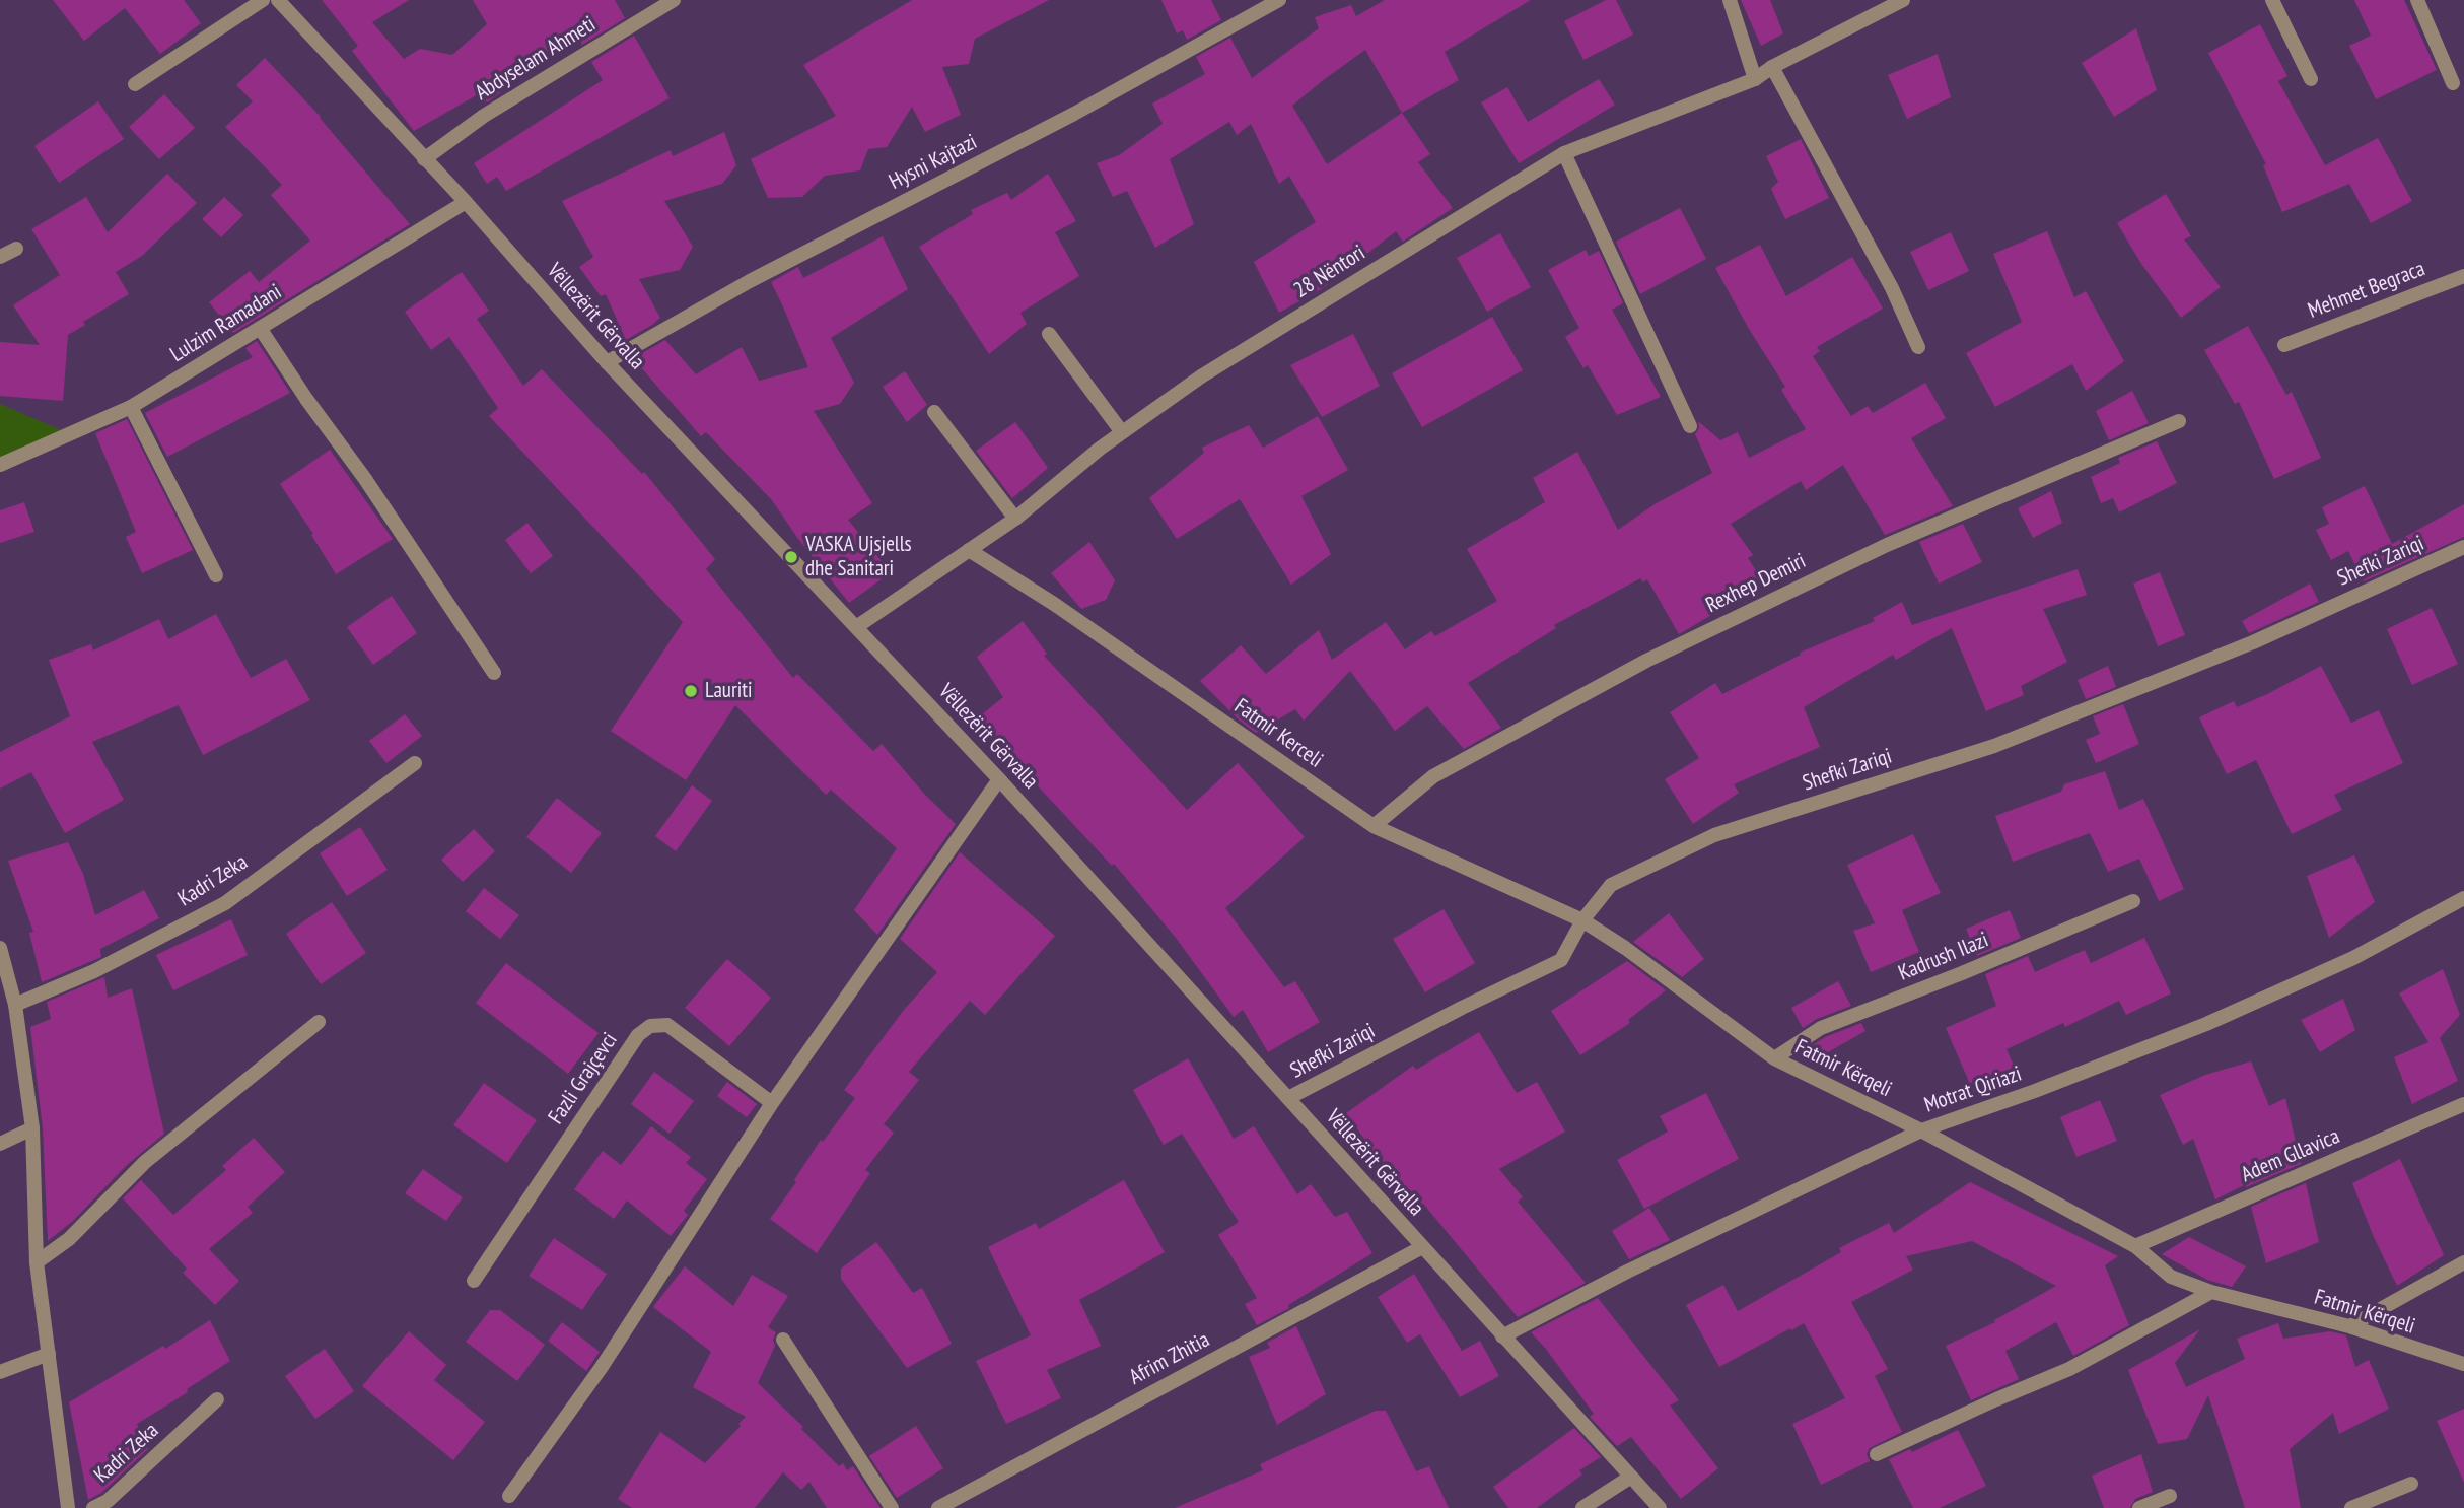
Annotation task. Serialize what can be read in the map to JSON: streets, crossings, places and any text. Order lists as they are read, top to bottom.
{
  "streets": {
    "street": [
      "Abdyselam Ahmeti",
      "Hysni Kajtazi",
      "28 Nëntori",
      "Mehmet Begraca",
      "Vëllezërit Gërvalla",
      "Lulzim Ramadani",
      "Shefki Zariqi",
      "Rexhep Demiri",
      "Fatmir Kerceli",
      "Kadri Zeka",
      "Kadrush Ilazi",
      "Fatmir Kërqeli",
      "Fazli Grajçevci",
      "Motrat Qiriazi",
      "Adem Gllavica",
      "Afrim Zhitia"
    ]
  },
  "crossings": [
    ["Abdyselam Ahmeti", "Vëllezërit Gërvalla"],
    ["Hysni Kajtazi", "Vëllezërit Gërvalla"],
    ["28 Nëntori", "Vëllezërit Gërvalla"],
    ["28 Nëntori", "Fatmir Kerceli"],
    ["Vëllezërit Gërvalla", "Lulzim Ramadani"],
    ["Vëllezërit Gërvalla", "Shefki Zariqi"],
    ["Vëllezërit Gërvalla", "Motrat Qiriazi"],
    ["Vëllezërit Gërvalla", "Afrim Zhitia"],
    ["Shefki Zariqi", "Fatmir Kerceli"],
    ["Shefki Zariqi", "Fatmir Kërqeli"],
    ["Rexhep Demiri", "Fatmir Kerceli"],
    ["Fatmir Kerceli", "Fatmir Kërqeli"],
    ["Kadrush Ilazi", "Fatmir Kërqeli"],
    ["Fatmir Kërqeli", "Motrat Qiriazi"],
    ["Fatmir Kërqeli", "Adem Gllavica"]
  ],
  "places": ["VASKA Ujsjells dhe Sanitari", "Lauriti"]
}
